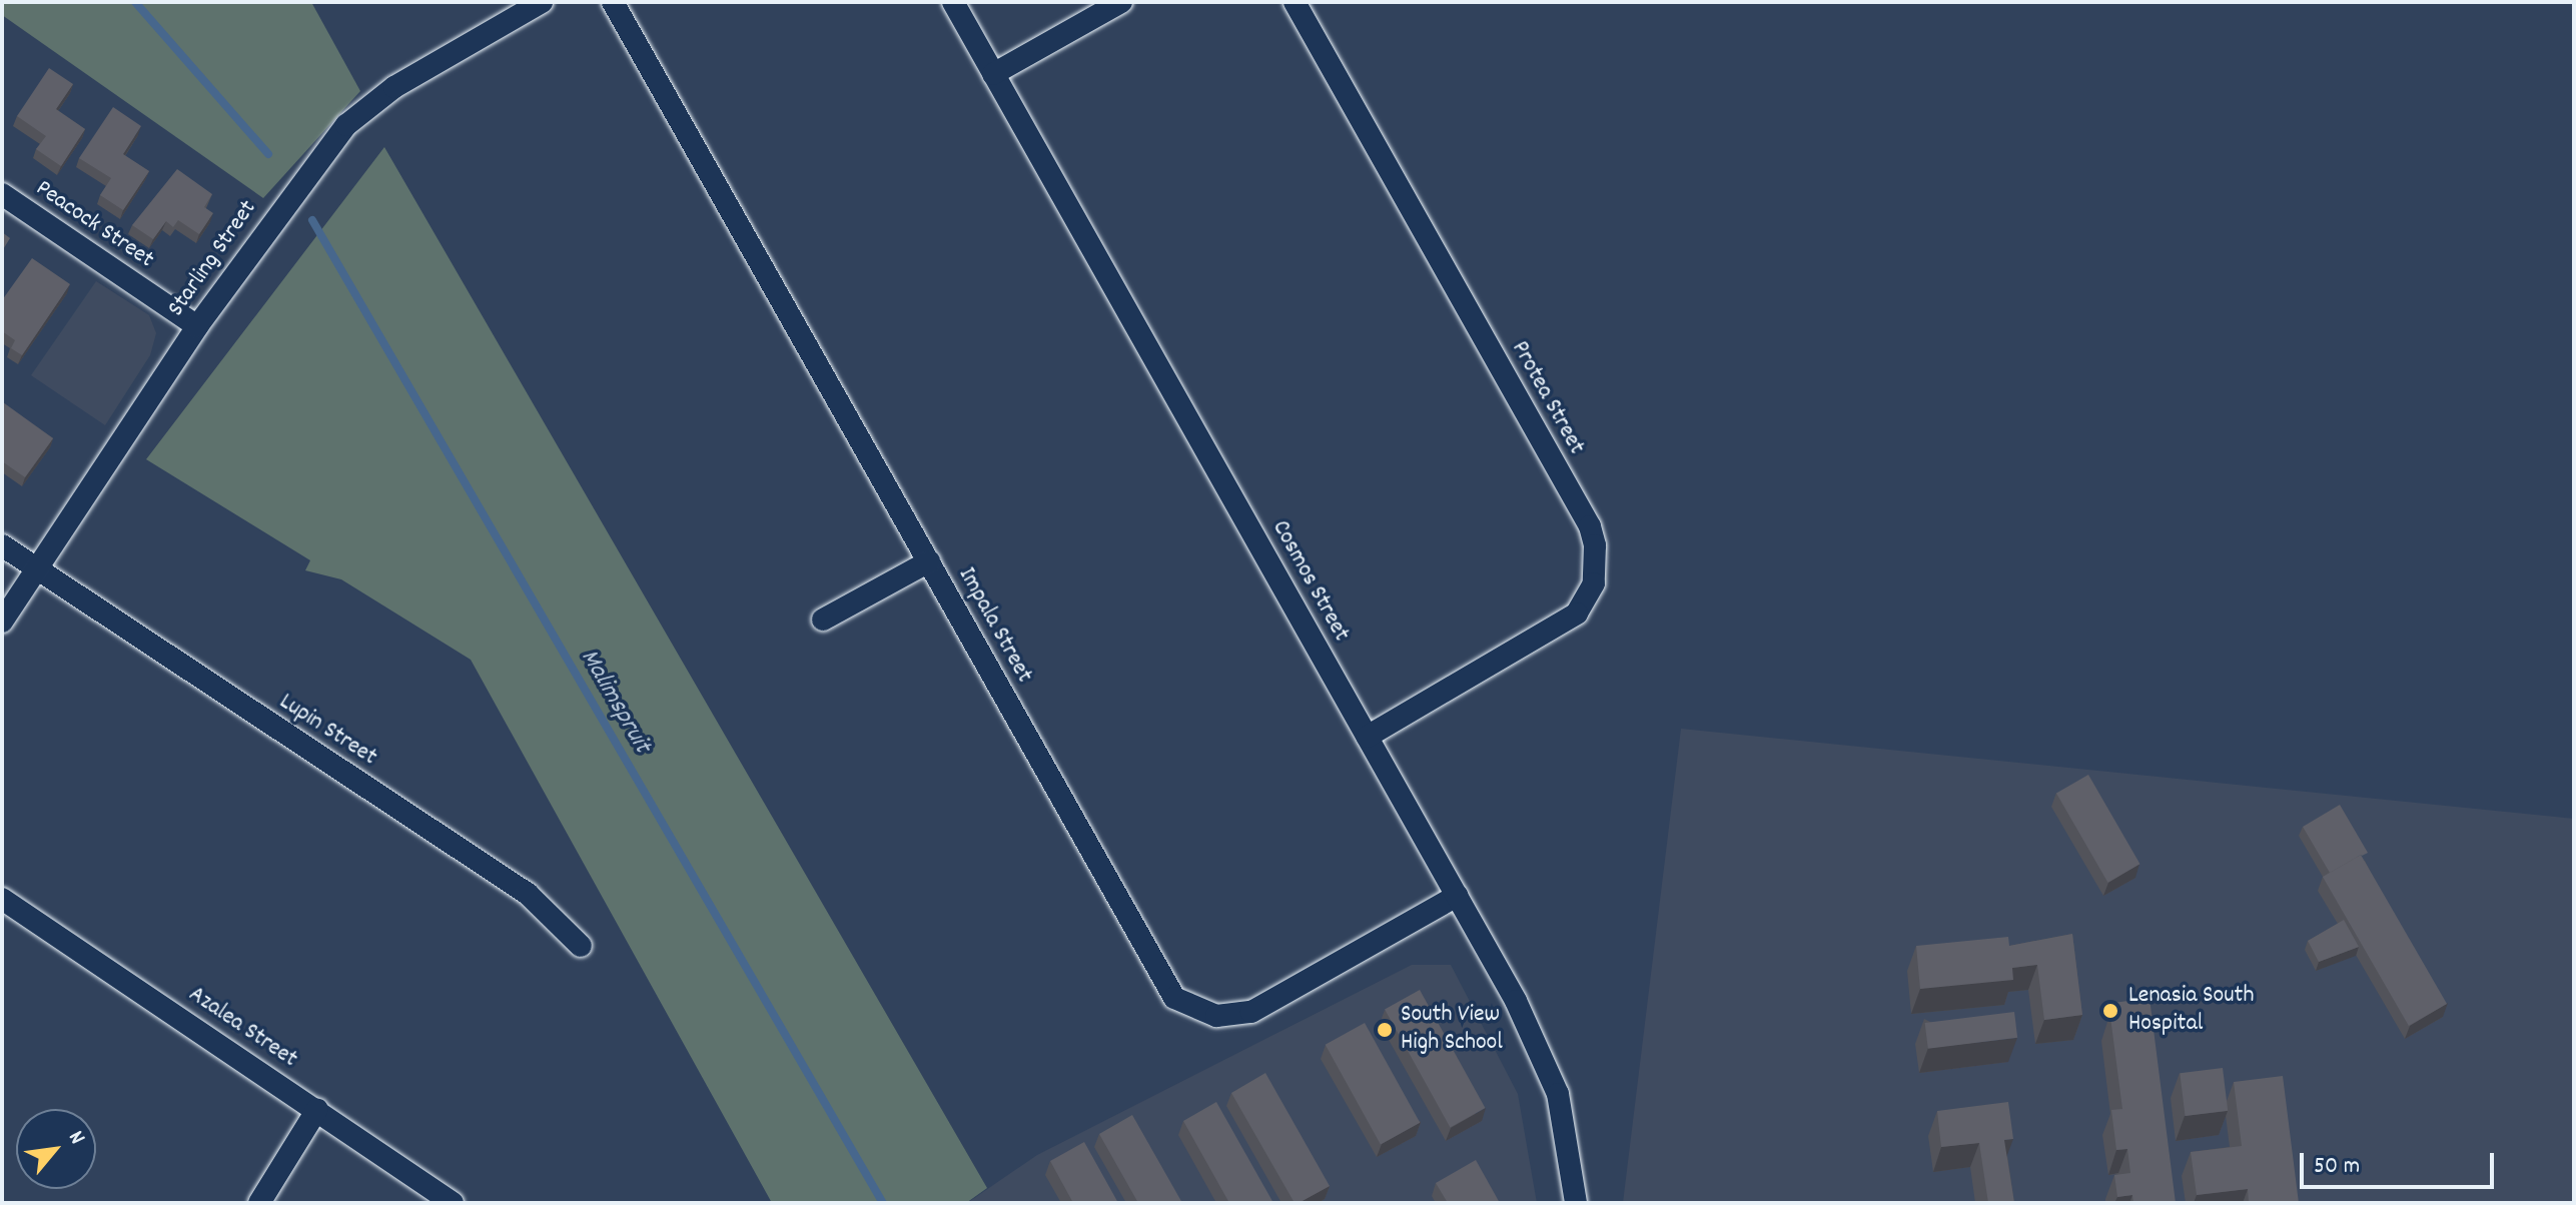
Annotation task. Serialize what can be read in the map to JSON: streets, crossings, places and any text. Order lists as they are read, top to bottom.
{
  "streets": {
    "street": [
      "Peacock Street",
      "Starling Street",
      "Protea Street",
      "Cosmos Street",
      "Impala Street",
      "Lupin Street",
      "Azalea Street"
    ]
  },
  "crossings": [
    ["Peacock Street", "Starling Street"],
    ["Starling Street", "Lupin Street"],
    ["Protea Street", "Cosmos Street"],
    ["Cosmos Street", "Impala Street"]
  ],
  "water": ["Malimspruit"],
  "places": ["Lenasia South Hospital", "South View High School"],
  "scale_bar": "50 m",
  "north": "top right"
}
